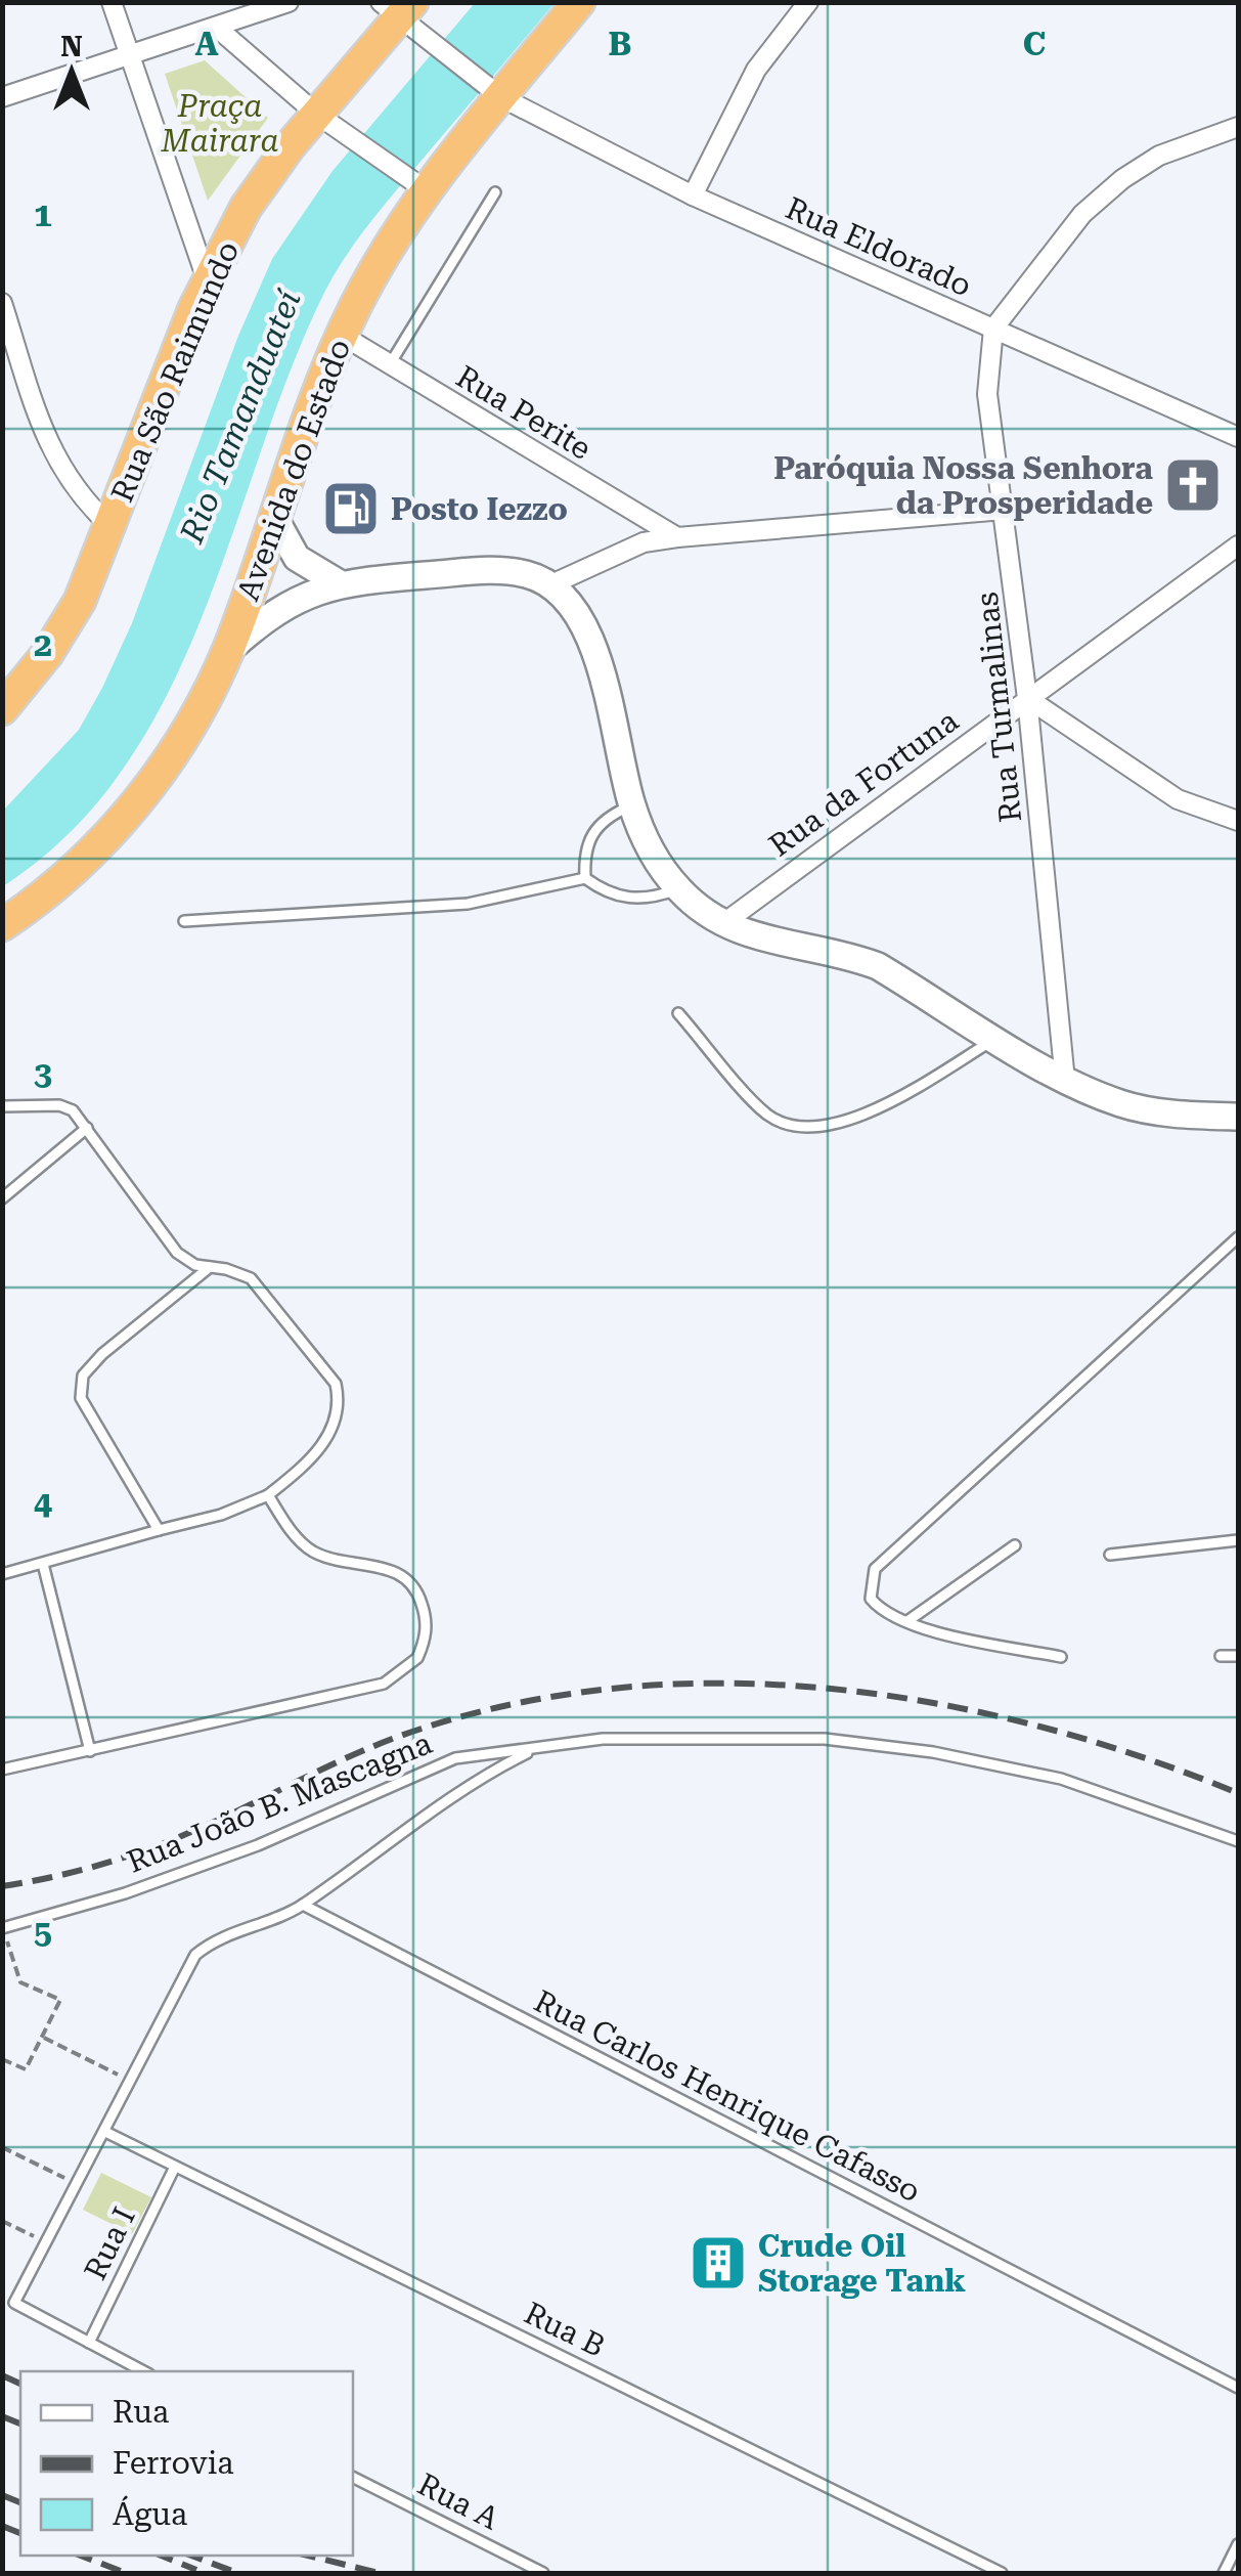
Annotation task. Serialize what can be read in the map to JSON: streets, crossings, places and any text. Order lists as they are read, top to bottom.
{
  "streets": {
    "highway": ["Rua São Raimundo", "Avenida do Estado"],
    "street": [
      "Rua Eldorado",
      "Rua Perite",
      "Rua Turmalinas",
      "Rua da Fortuna"
    ],
    "lane": [
      "Rua João B. Mascagna",
      "Rua Carlos Henrique Cafasso",
      "Rua I",
      "Rua B",
      "Rua A"
    ]
  },
  "crossings": [
    ["Rua Eldorado", "Rua São Raimundo"],
    ["Rua Eldorado", "Avenida do Estado"],
    ["Rua Eldorado", "Rua Turmalinas"],
    ["Rua Perite", "Avenida do Estado"],
    ["Rua Turmalinas", "Rua da Fortuna"],
    ["Rua I", "Rua B"]
  ],
  "water": ["Rio Tamanduateí"],
  "parks": ["Praça Mairara"],
  "places": {
    "church": ["Paróquia Nossa Senhora da Prosperidade"],
    "fuel station": ["Posto Iezzo"],
    "building": ["Crude Oil Storage Tank"]
  },
  "legend": ["Rua", "Ferrovia", "Água"],
  "north": "top",
  "grid": {
    "columns": ["A", "B", "C"],
    "rows": [
      "1",
      "2",
      "3",
      "4",
      "5"
    ]
  }
}
